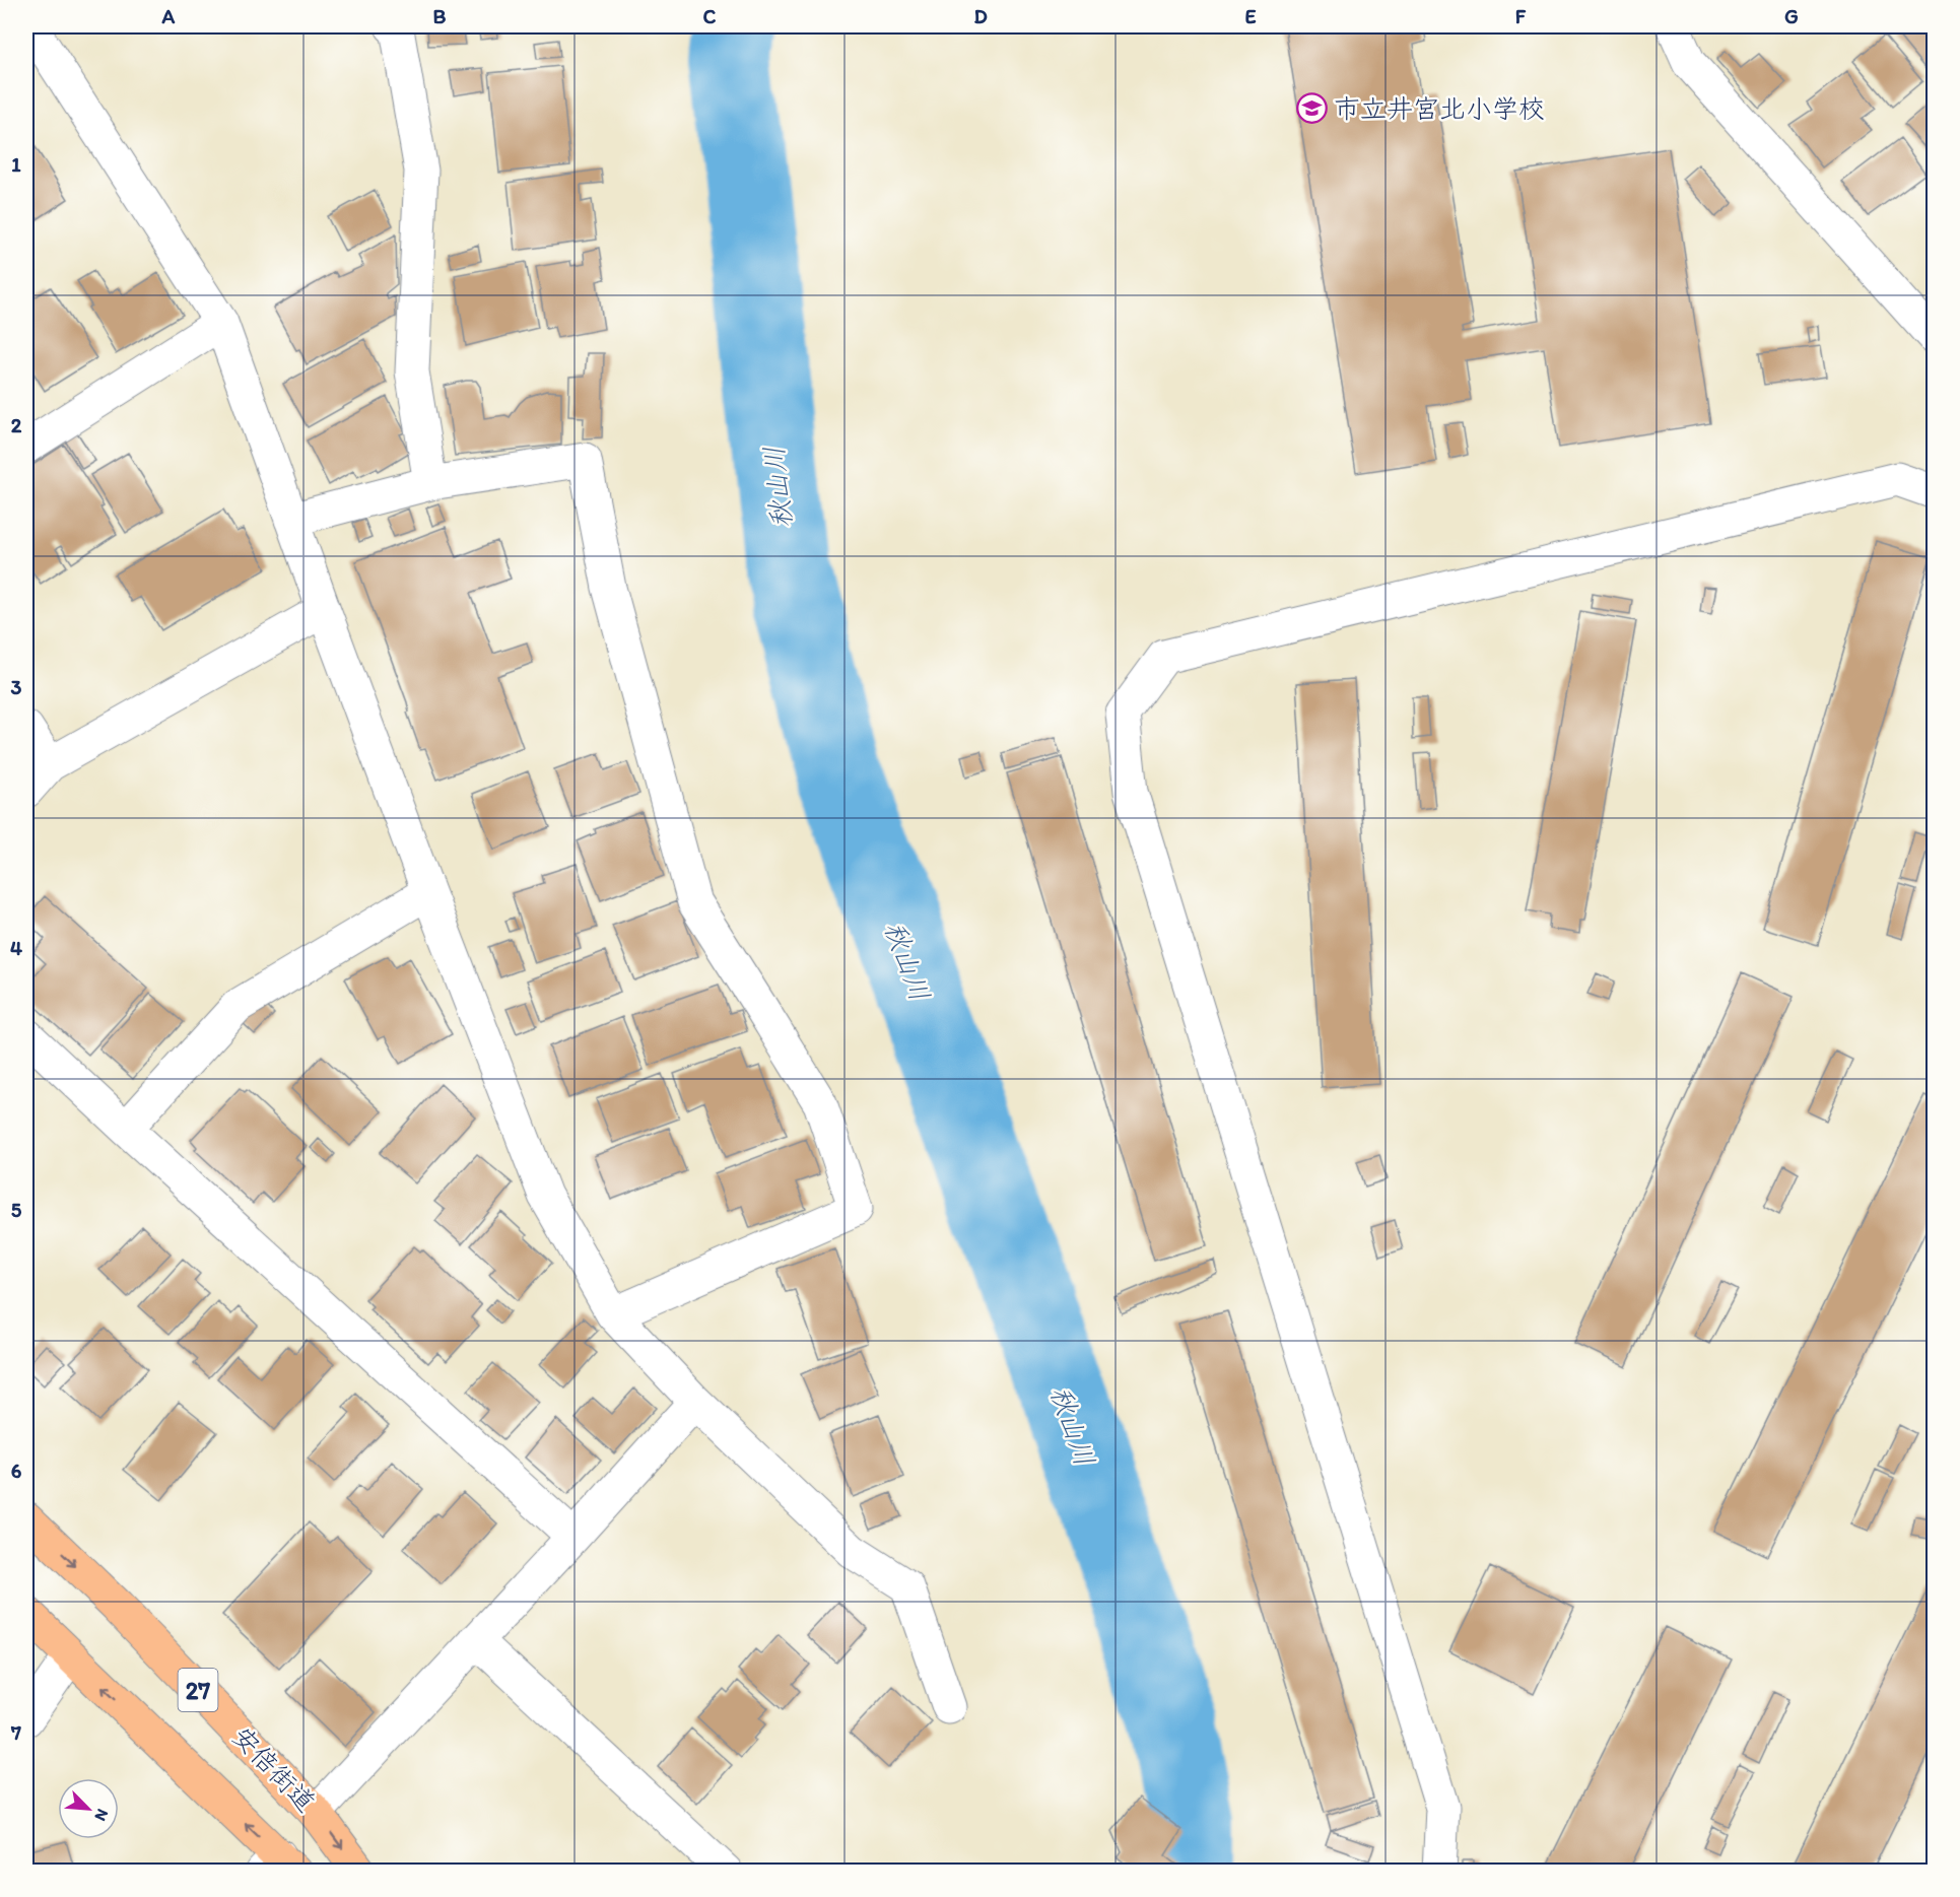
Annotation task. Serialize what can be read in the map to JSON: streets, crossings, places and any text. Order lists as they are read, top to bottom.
{
  "streets": {
    "main road": ["27", "安倍街道"]
  },
  "water": ["秋山川"],
  "places": {
    "school or university": ["市立井宮北小学校"]
  },
  "north": "bottom right",
  "grid": {
    "columns": [
      "A",
      "B",
      "C",
      "D",
      "E",
      "F",
      "G"
    ],
    "rows": [
      "1",
      "2",
      "3",
      "4",
      "5",
      "6",
      "7"
    ]
  }
}
